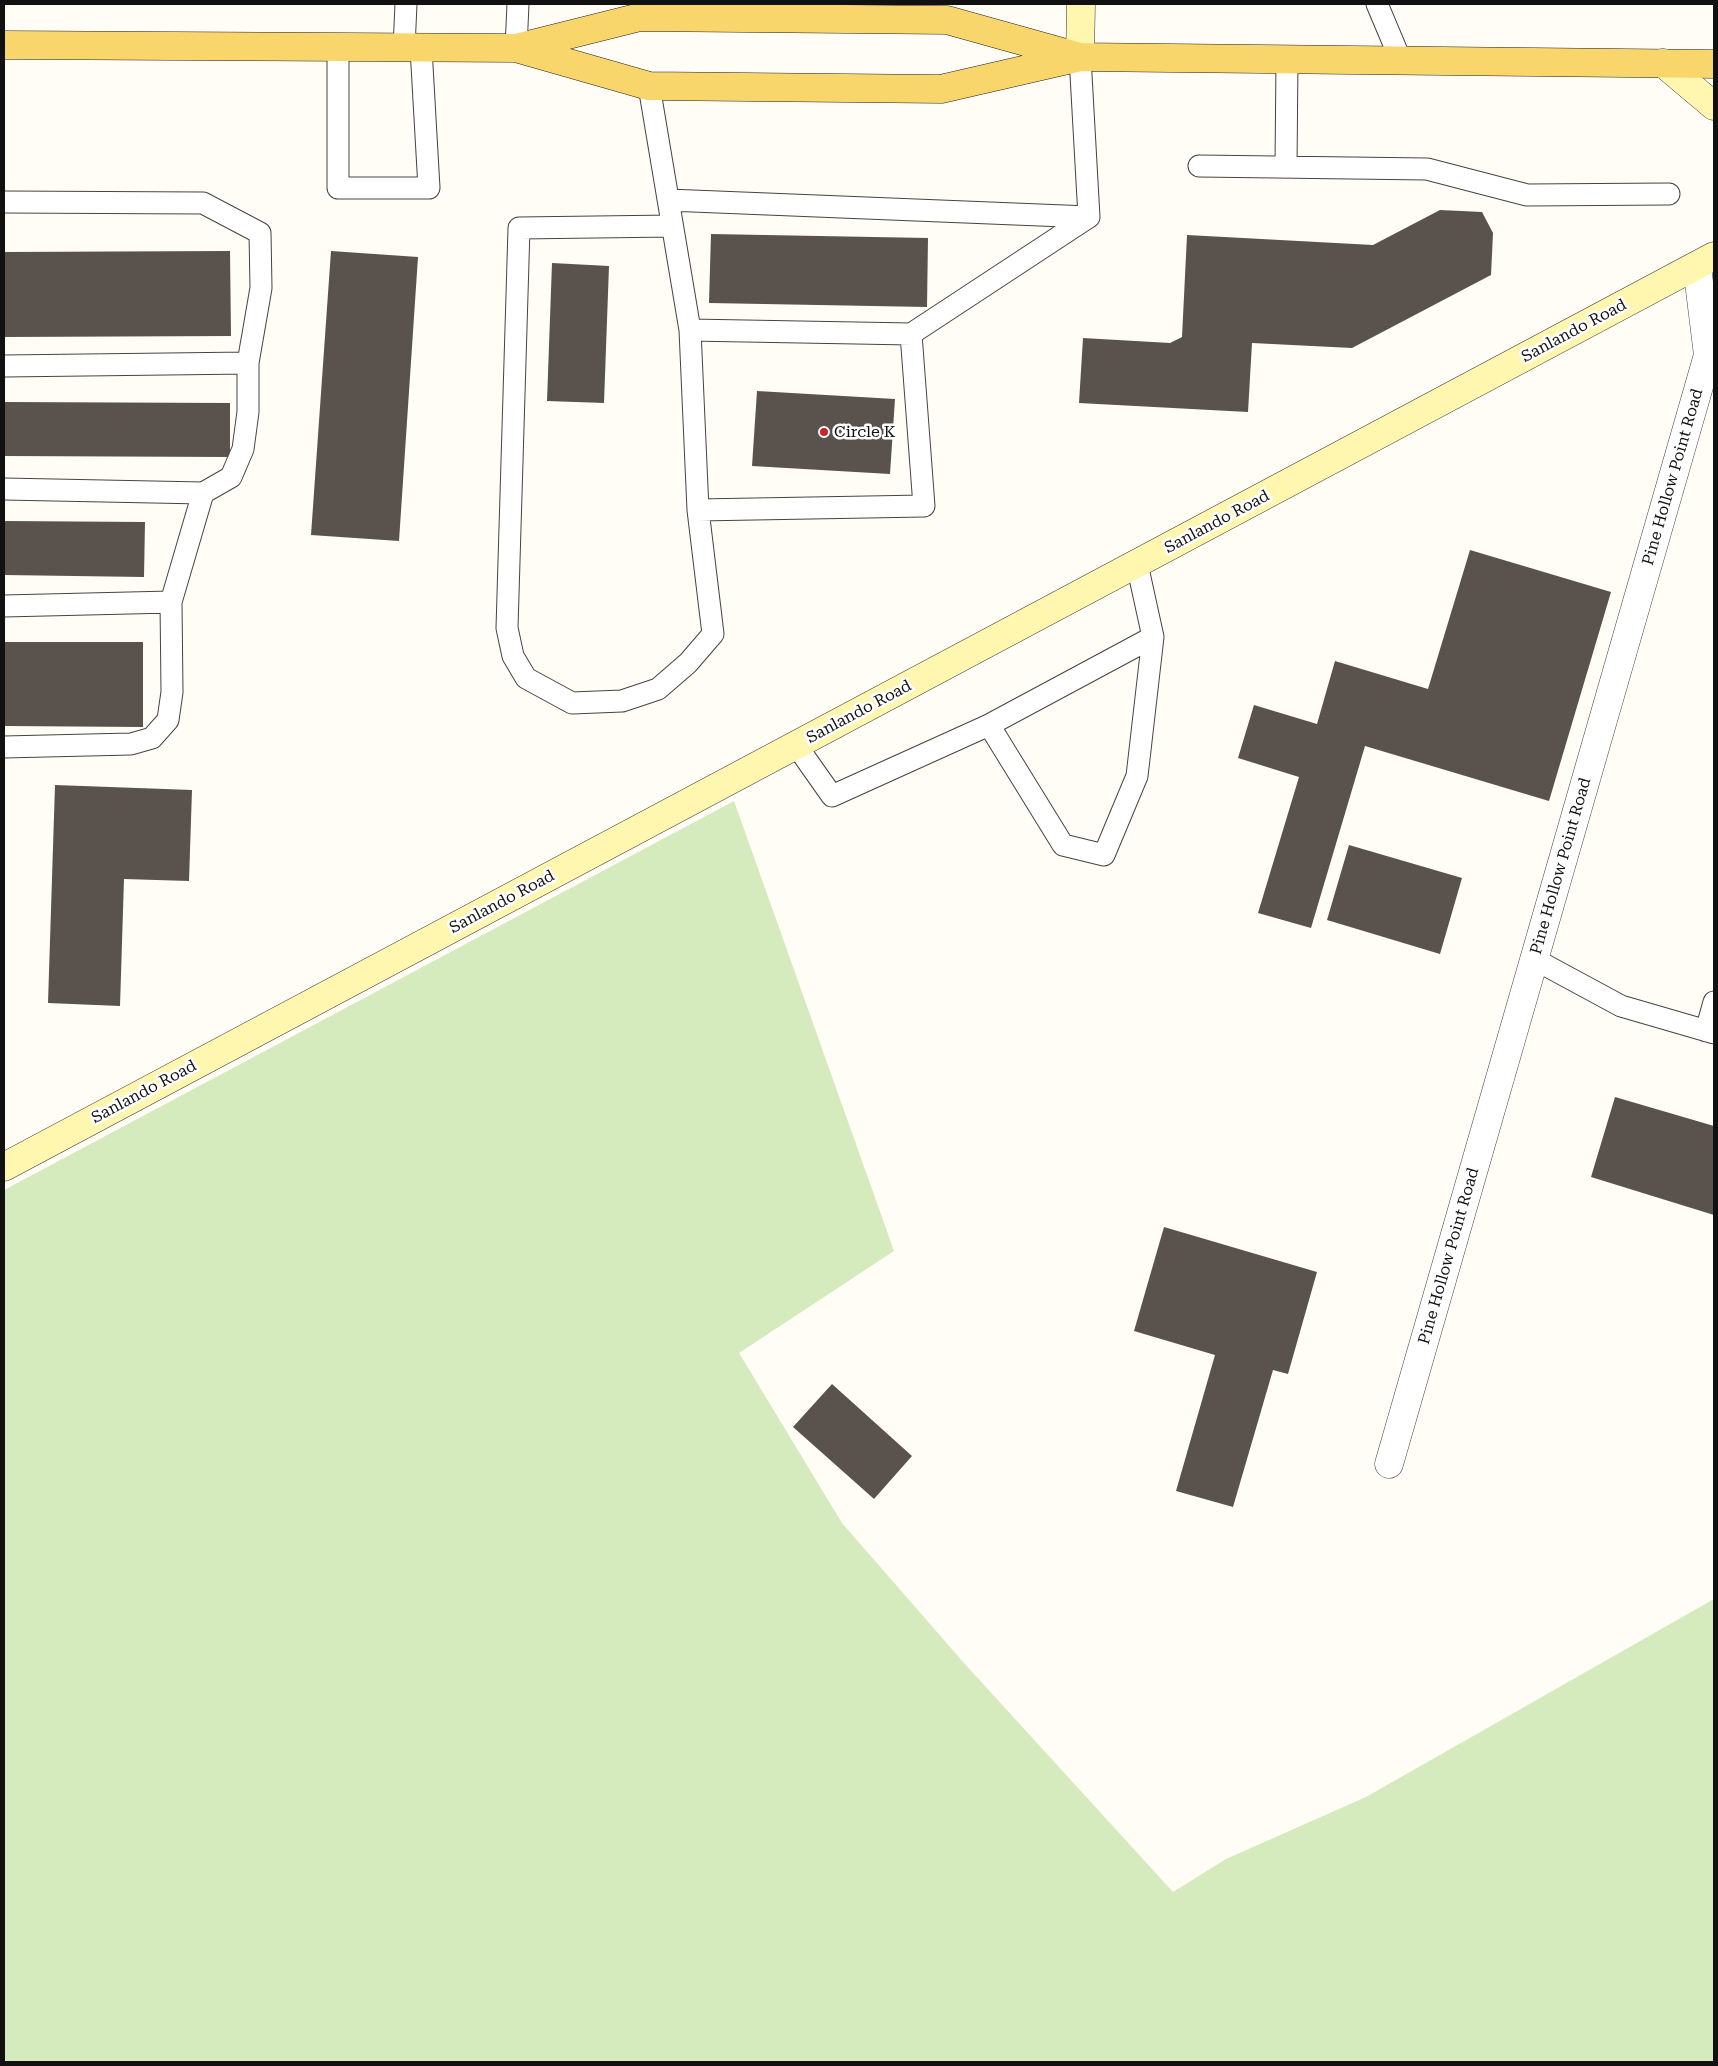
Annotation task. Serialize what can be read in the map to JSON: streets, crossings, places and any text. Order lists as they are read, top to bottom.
{
  "streets": {
    "street": ["Sanlando Road", "Pine Hollow Point Road"]
  },
  "crossings": [
    ["Sanlando Road", "Pine Hollow Point Road"]
  ],
  "places": ["Circle K"]
}
